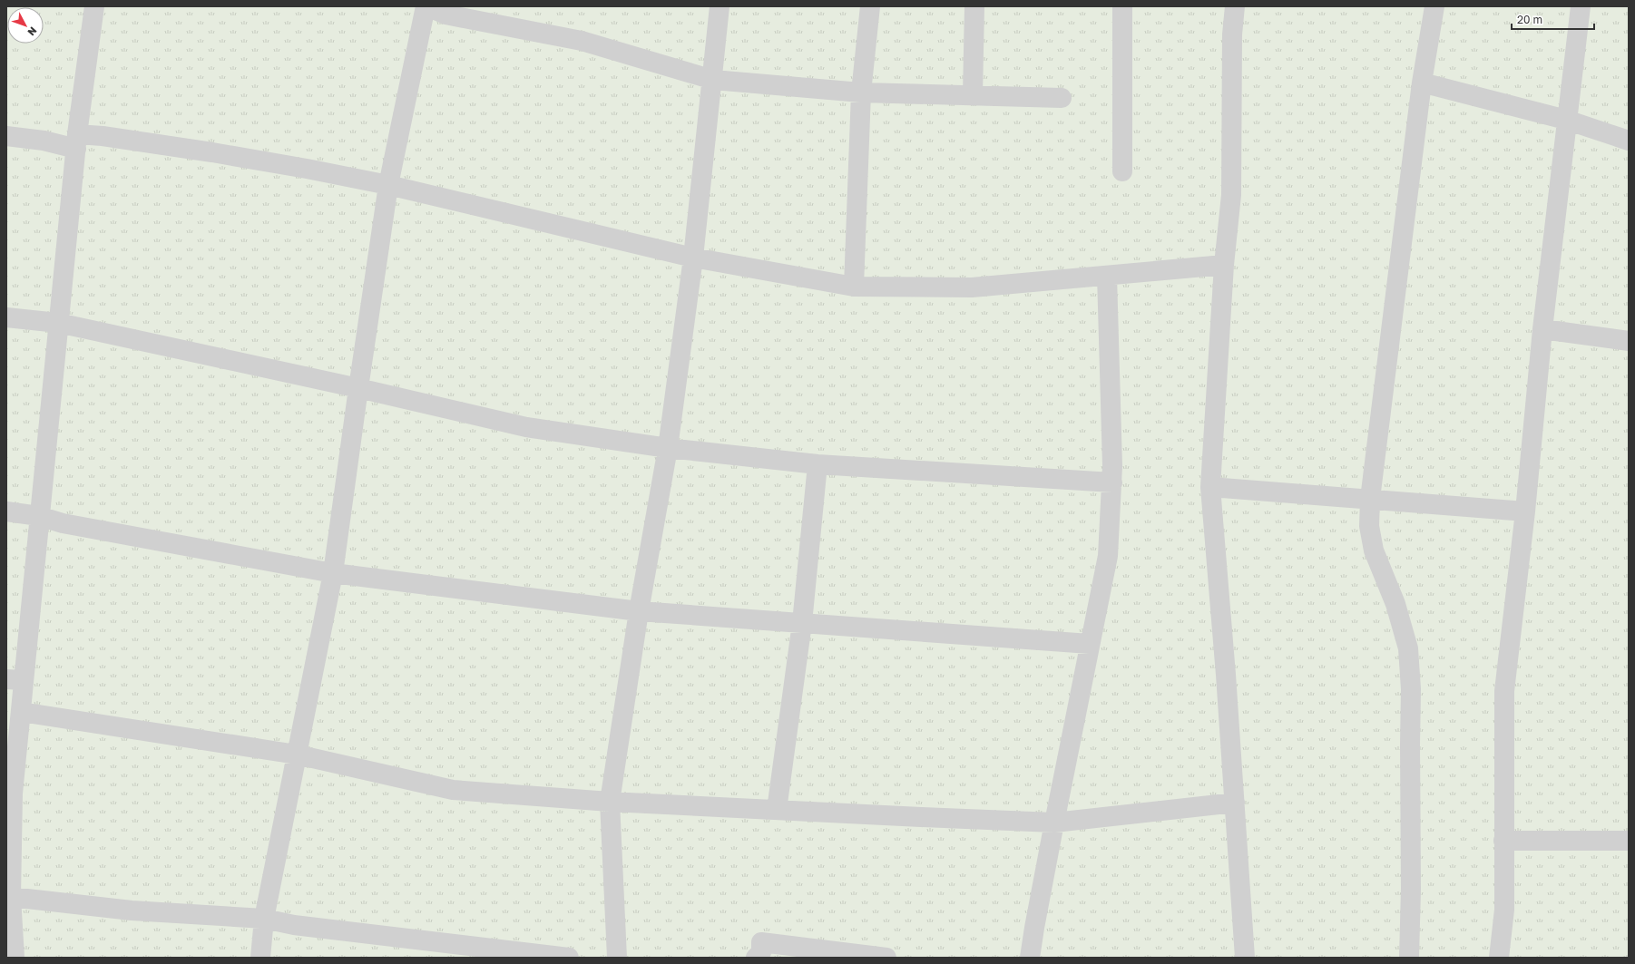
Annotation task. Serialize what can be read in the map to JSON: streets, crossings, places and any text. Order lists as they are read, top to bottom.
{
  "scale_bar": "20 m",
  "north": "bottom right"
}
